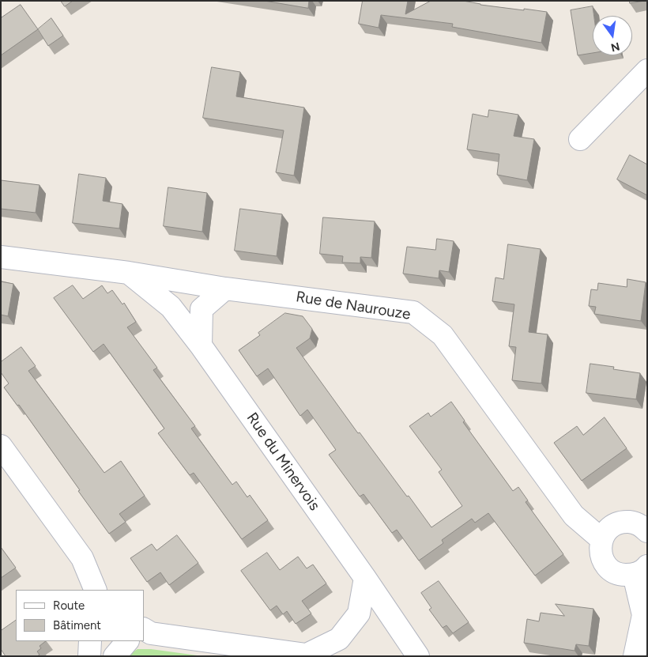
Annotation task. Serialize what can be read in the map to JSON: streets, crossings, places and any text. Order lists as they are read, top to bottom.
{
  "streets": {
    "street": ["Rue de Naurouze", "Rue du Minervois"]
  },
  "crossings": [
    ["Rue de Naurouze", "Rue du Minervois"]
  ],
  "legend": ["Route", "Bâtiment"],
  "north": "bottom"
}
